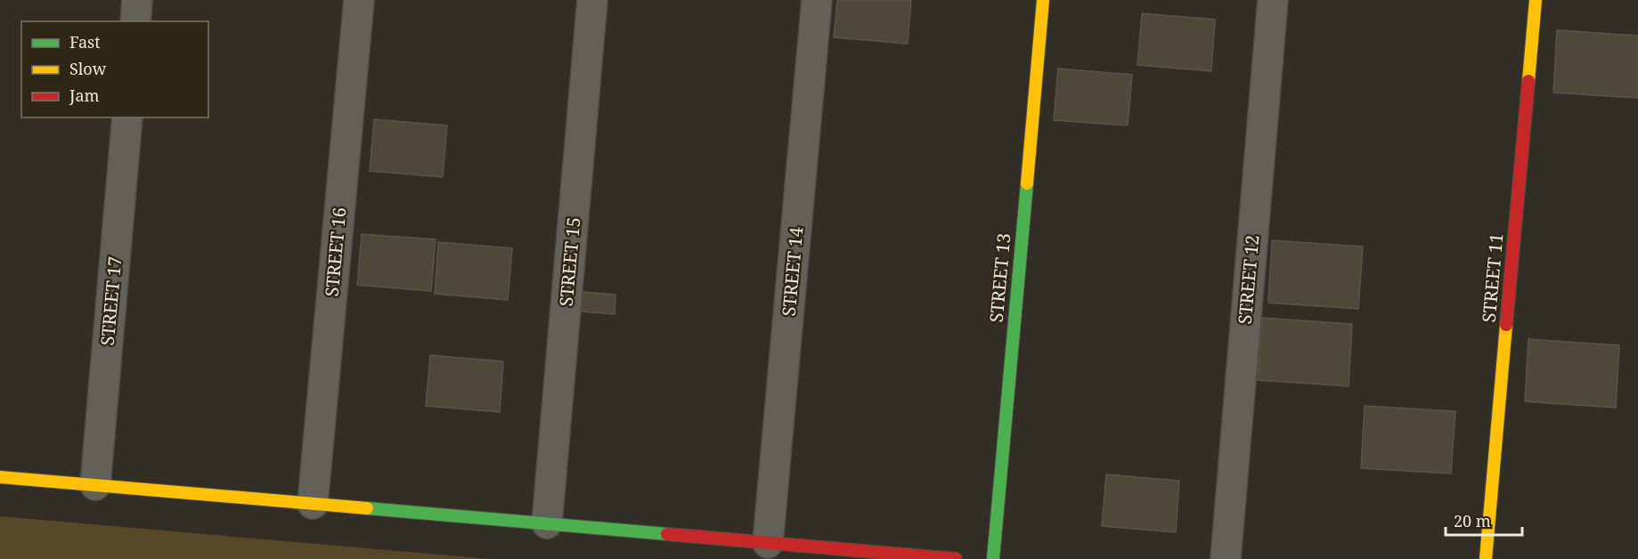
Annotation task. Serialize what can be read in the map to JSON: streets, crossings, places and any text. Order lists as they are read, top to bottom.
{
  "streets": {
    "street": [
      "STREET 16",
      "STREET 15",
      "STREET 14",
      "STREET 13",
      "STREET 11",
      "STREET 12",
      "STREET 17"
    ]
  },
  "legend": ["Fast", "Slow", "Jam"],
  "scale_bar": "20 m"
}
